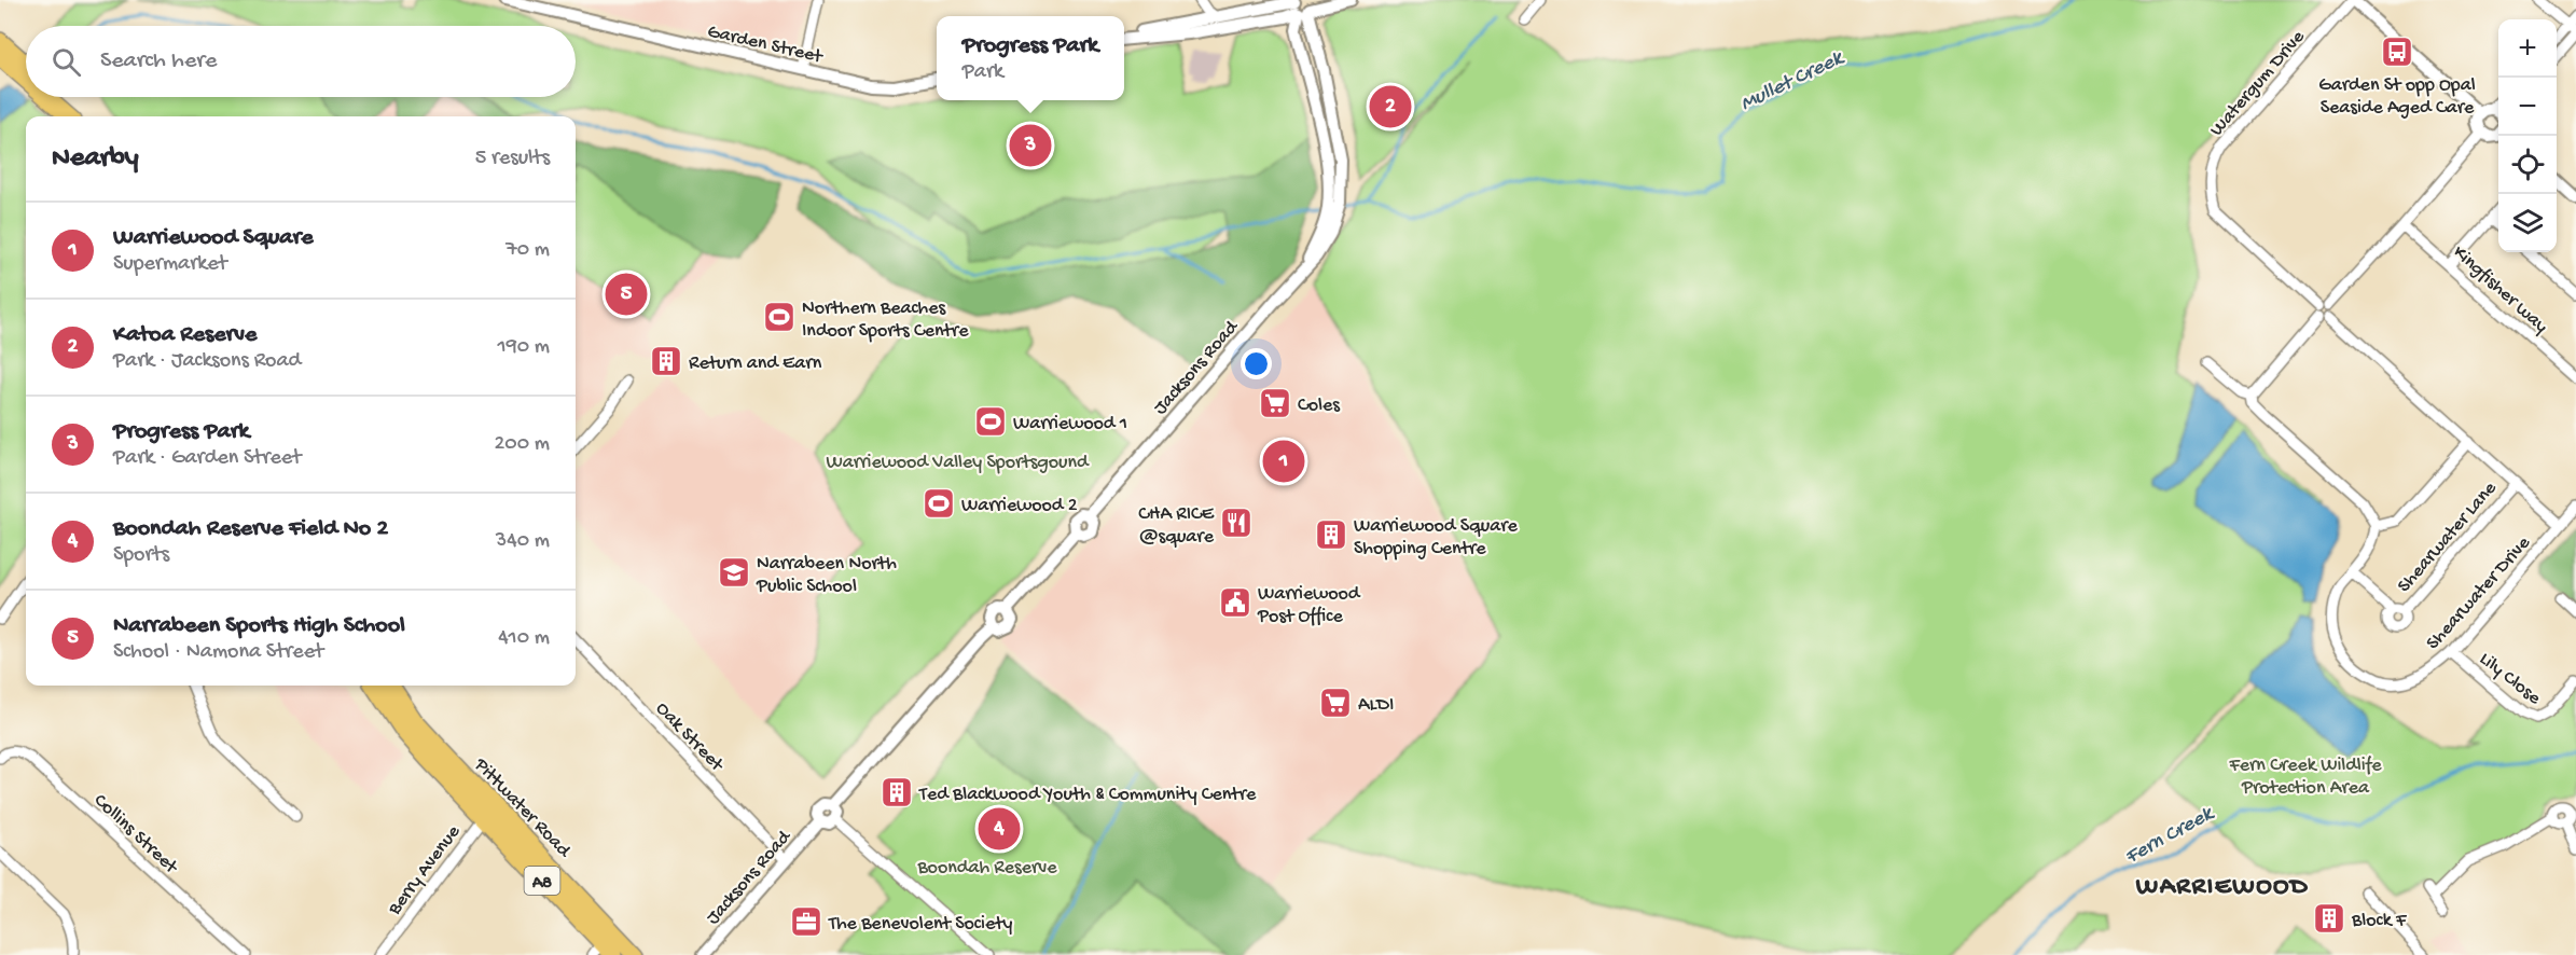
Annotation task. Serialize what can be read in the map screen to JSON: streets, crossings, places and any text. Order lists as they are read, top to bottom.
{
  "streets": {
    "highway": ["Pittwater Road", "A8"],
    "street": [
      "Garden Street",
      "Watergum Drive",
      "Kingfisher way",
      "Jacksons Road",
      "Shearwater Lane",
      "Shearwater Drive",
      "Lily Close",
      "Oak Street",
      "Collins Street",
      "Berry Avenue"
    ]
  },
  "crossings": [
    ["Jacksons Road", "Oak Street"],
    ["Shearwater Lane", "Shearwater Drive"],
    ["Shearwater Drive", "Lily Close"],
    ["Pittwater Road", "Berry Avenue"]
  ],
  "districts": ["WARRIEWOOD"],
  "water": ["Mullet Creek", "Fern Creek"],
  "parks": ["Warriewood Valley Sportsgound", "Fern Creek Wildlife Protection Area", "Boondah Reserve"],
  "places": {
    "bus stop": ["Garden St opp Opal Seaside Aged Care"],
    "sports": ["Northern Beaches Indoor Sports Centre", "Warriewood 1", "Warriewood 2"],
    "building": [
      "Return and Earn",
      "Warriewood Square Shopping Centre",
      "Ted Blackwood Youth & Community Centre",
      "Block F"
    ],
    "supermarket": ["Coles", "ALDI"],
    "restaurant": ["CHA RICE @square"],
    "school or university": ["Narrabeen North Public School"],
    "public building": ["Warriewood Post Office"],
    "office": ["The Benevolent Society"]
  },
  "page": {
    "popup": ["Progress Park", "Park"],
    "map_buttons": ["+", "−"],
    "search": "Search here",
    "pins": [
      "2",
      "3",
      "5",
      "1",
      "4"
    ],
    "heading": ["Nearby", "5 results"],
    "list": [
      {
        "mark": "1",
        "name": "Warriewood Square",
        "note": "Supermarket",
        "value": "70 m"
      },
      {
        "mark": "2",
        "name": "Katoa Reserve",
        "note": "Park · Jacksons Road",
        "value": "190 m"
      },
      {
        "mark": "3",
        "name": "Progress Park",
        "note": "Park · Garden Street",
        "value": "200 m"
      },
      {
        "mark": "4",
        "name": "Boondah Reserve Field No 2",
        "note": "Sports",
        "value": "340 m"
      },
      {
        "mark": "5",
        "name": "Narrabeen Sports High School",
        "note": "School · Namona Street",
        "value": "410 m"
      }
    ]
  }
}
